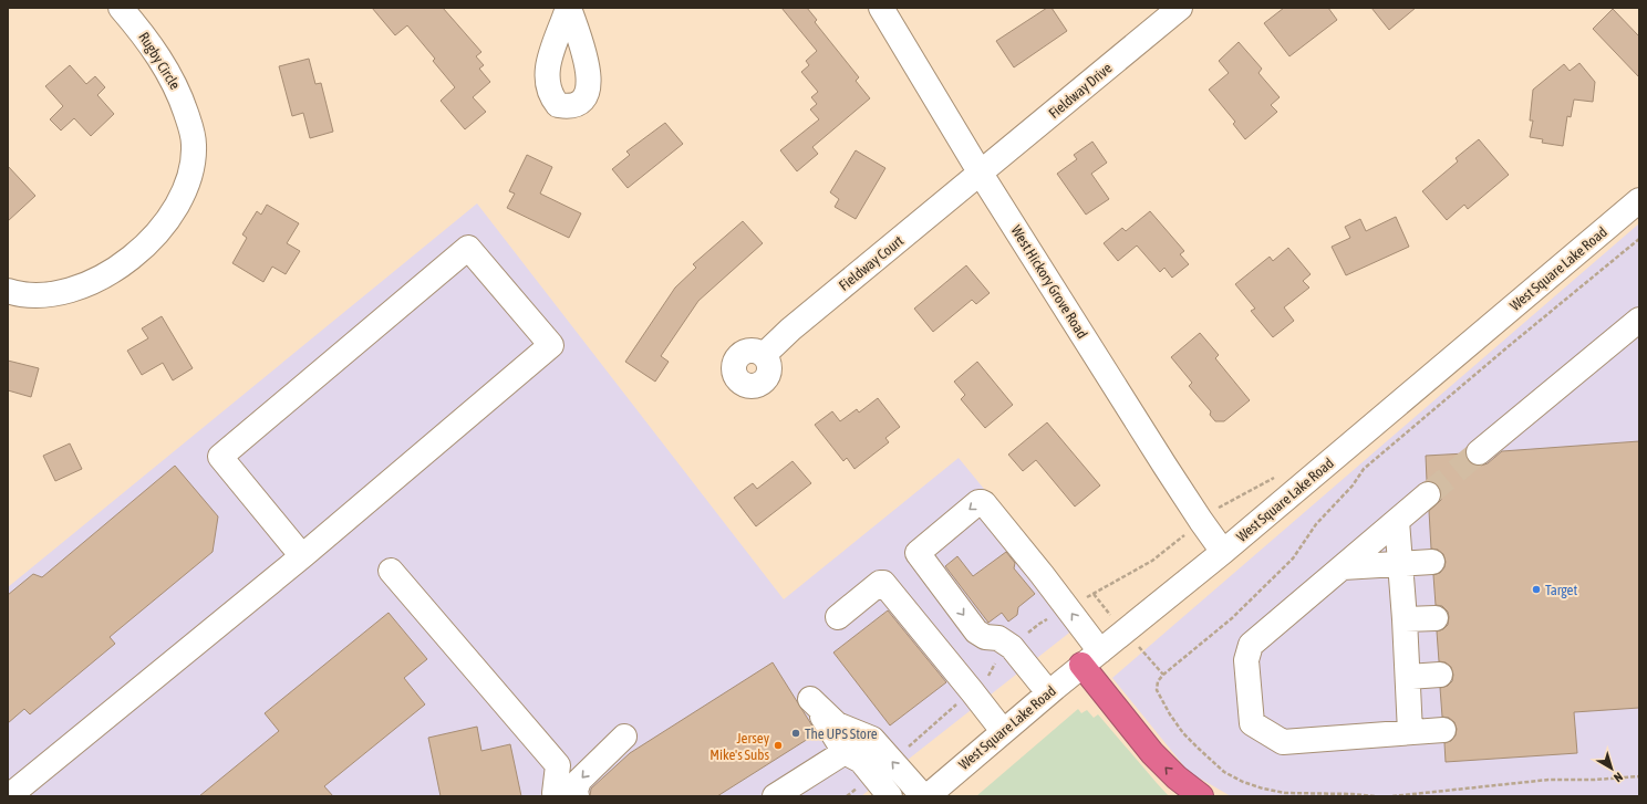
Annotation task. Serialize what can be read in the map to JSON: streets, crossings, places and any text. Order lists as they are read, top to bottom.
{
  "streets": {
    "street": [
      "Rugby Circle",
      "Fieldway Drive",
      "Fieldway Court",
      "West Square Lake Road",
      "West Hickory Grove Road"
    ]
  },
  "crossings": [
    ["Fieldway Drive", "Fieldway Court"],
    ["Fieldway Drive", "West Hickory Grove Road"],
    ["Fieldway Court", "West Hickory Grove Road"],
    ["West Square Lake Road", "West Hickory Grove Road"]
  ],
  "places": ["Target", "The UPS Store", "Jersey Mike's Subs"],
  "north": "bottom right"
}
